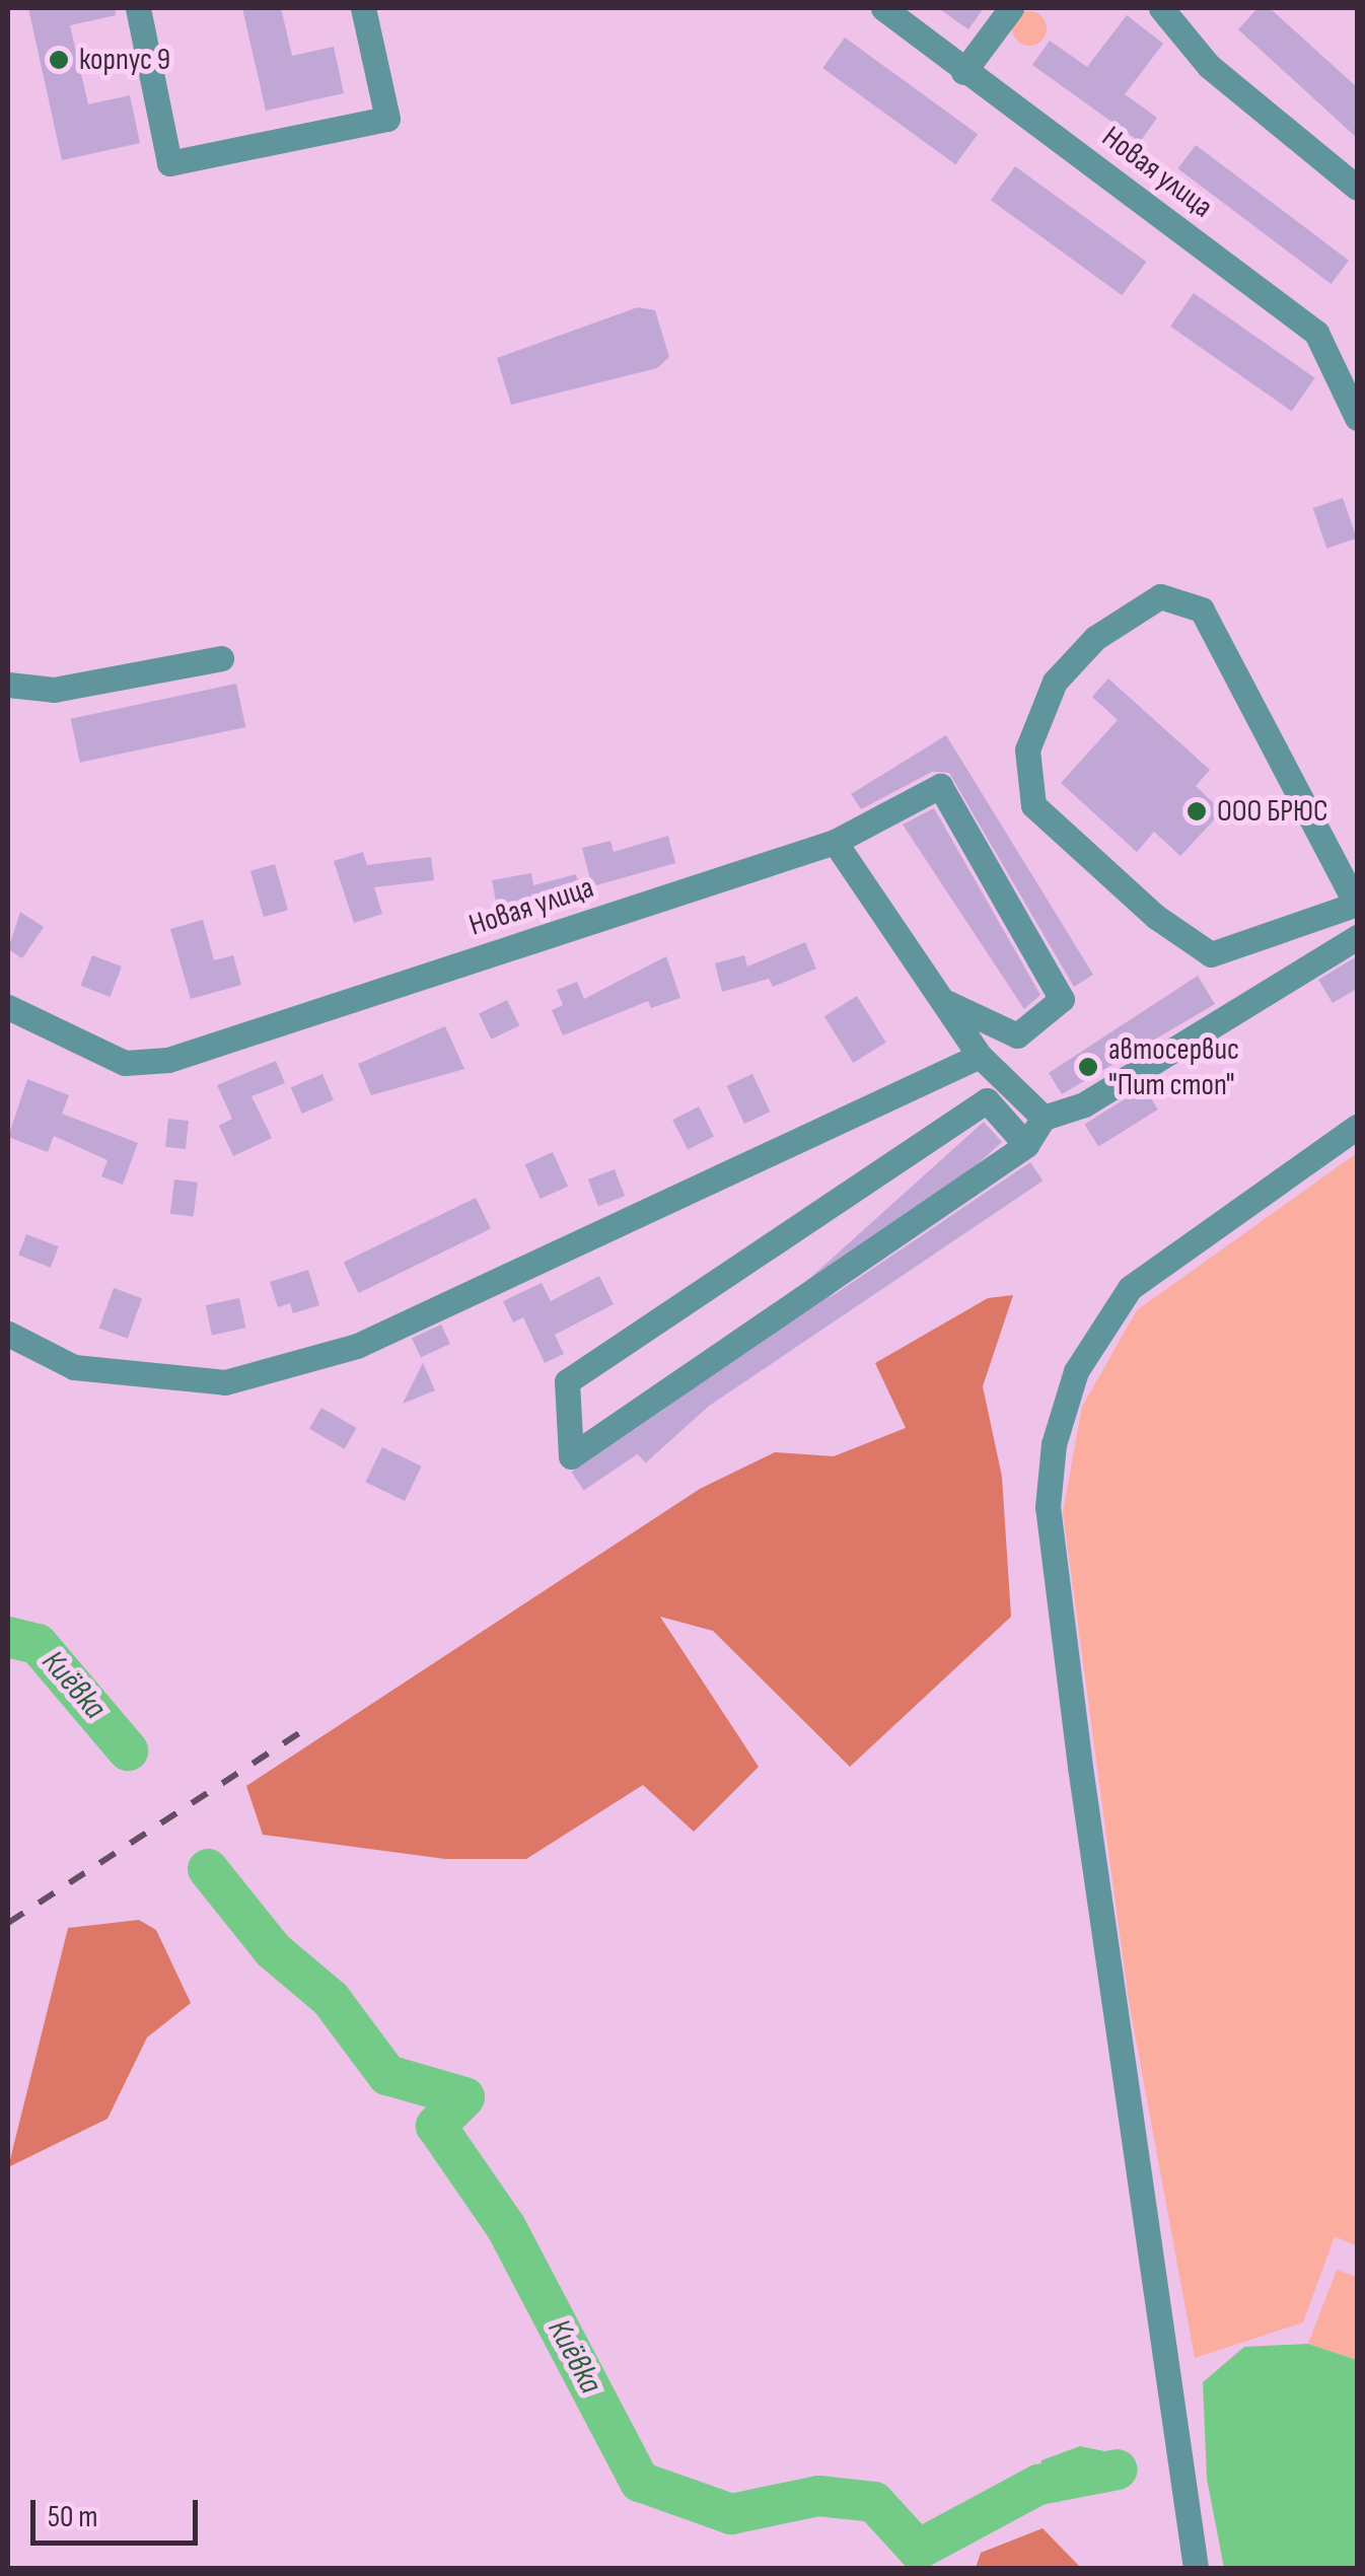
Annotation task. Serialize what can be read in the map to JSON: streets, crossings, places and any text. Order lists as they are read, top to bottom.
{
  "streets": {
    "street": ["Новая улица"]
  },
  "water": ["Киёвка"],
  "places": ["корпус 9", "ООО БРЮС", "автосервис \"Пит стоп\""],
  "scale_bar": "50 m"
}
